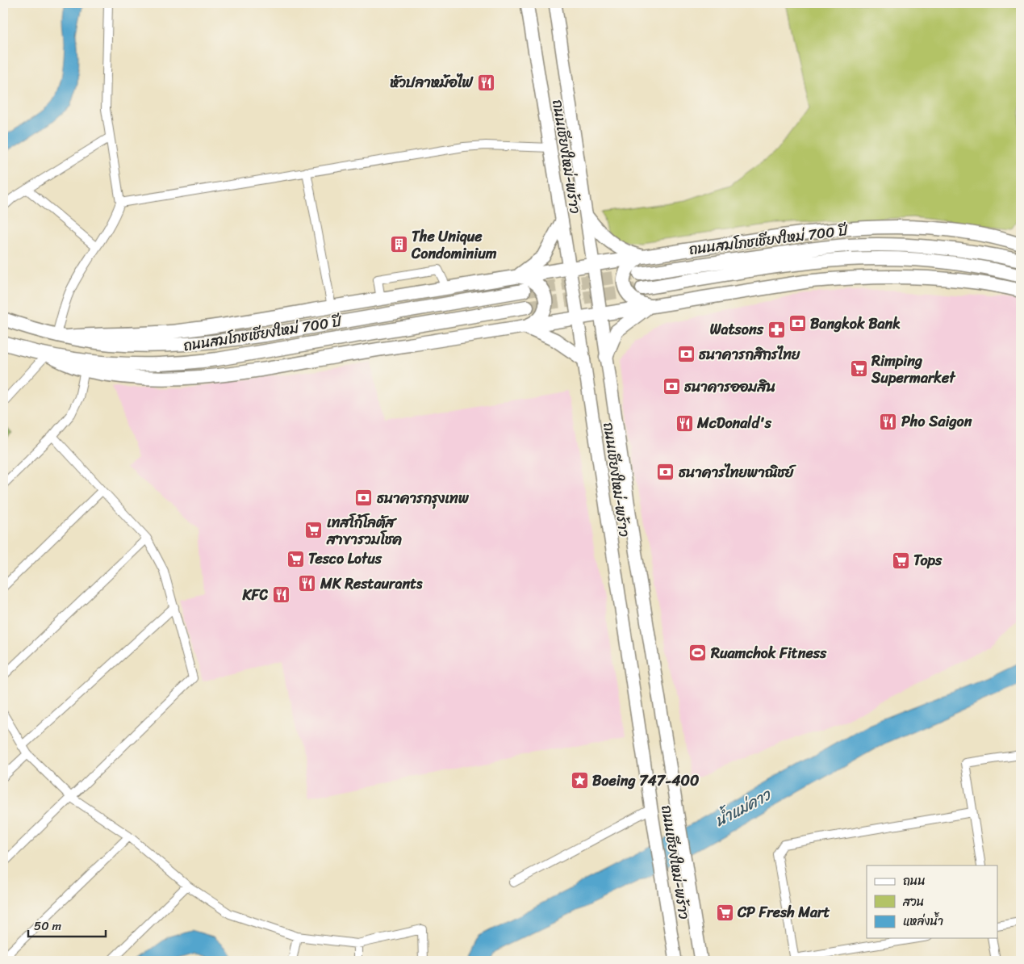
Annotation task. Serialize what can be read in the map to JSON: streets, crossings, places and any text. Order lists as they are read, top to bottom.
{
  "streets": {
    "main road": ["ถนนเชียงใหม่-พร้าว", "ถนนสมโภชเชียงใหม่ 700 ปี"]
  },
  "water": ["น้ำแม่คาว"],
  "places": {
    "restaurant": [
      "หัวปลาหม้อไฟ",
      "Pho Saigon",
      "McDonald's",
      "MK Restaurants",
      "KFC"
    ],
    "building": ["The Unique Condominium"],
    "bank": [
      "Bangkok Bank",
      "ธนาคารกสิกรไทย",
      "ธนาคารออมสิน",
      "ธนาคารไทยพาณิชย์",
      "ธนาคารกรุงเทพ"
    ],
    "pharmacy": ["Watsons"],
    "supermarket": [
      "Rimping Supermarket",
      "เทสโก้โลตัส สาขารวมโชค",
      "Tesco Lotus",
      "Tops",
      "CP Fresh Mart"
    ],
    "sports": ["Ruamchok Fitness"],
    "place": ["Boeing 747-400"]
  },
  "legend": ["ถนน", "สวน", "แหล่งน้ำ"],
  "scale_bar": "50 m"
}
